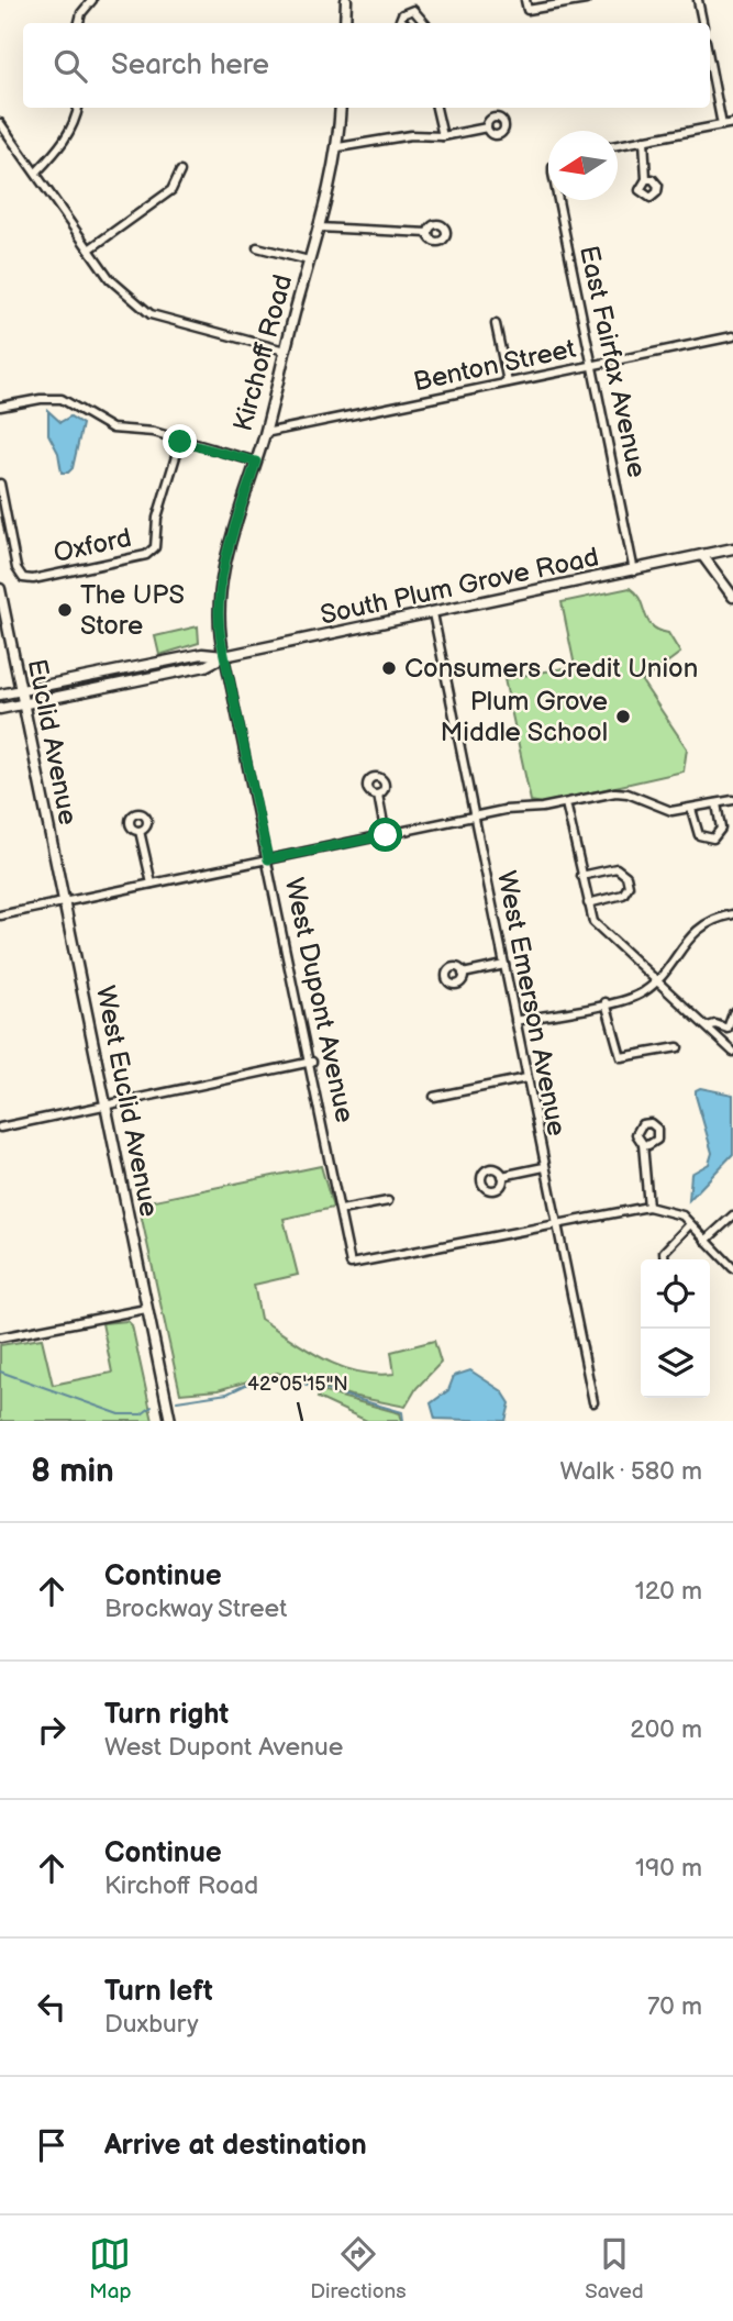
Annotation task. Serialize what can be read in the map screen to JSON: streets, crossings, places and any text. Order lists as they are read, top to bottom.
{
  "streets": {
    "main road": [
      "Kirchoff Road",
      "South Plum Grove Road",
      "Euclid Avenue",
      "West Euclid Avenue"
    ],
    "street": [
      "East Fairfax Avenue",
      "Benton Street",
      "Oxford",
      "West Dupont Avenue",
      "West Emerson Avenue"
    ]
  },
  "crossings": [
    ["Kirchoff Road", "Benton Street"],
    ["Kirchoff Road", "South Plum Grove Road"],
    ["Kirchoff Road", "West Dupont Avenue"],
    ["East Fairfax Avenue", "Benton Street"],
    ["East Fairfax Avenue", "South Plum Grove Road"],
    ["South Plum Grove Road", "Euclid Avenue"],
    ["South Plum Grove Road", "West Dupont Avenue"],
    ["South Plum Grove Road", "West Emerson Avenue"],
    ["Euclid Avenue", "West Euclid Avenue"],
    ["West Dupont Avenue", "West Emerson Avenue"]
  ],
  "places": ["The UPS Store", "Consumers Credit Union", "Plum Grove Middle School"],
  "north": "left",
  "page": {
    "search": "Search here",
    "heading": ["8 min", "Walk · 580 m"],
    "list": [
      ["Continue", "Brockway Street", "120 m"],
      ["Turn right", "West Dupont Avenue", "200 m"],
      ["Continue", "Kirchoff Road", "190 m"],
      ["Turn left", "Duxbury", "70 m"],
      "Arrive at destination"
    ],
    "nav": ["Map", "Directions", "Saved"]
  },
  "coordinates": ["42°05'15\"N"]
}
